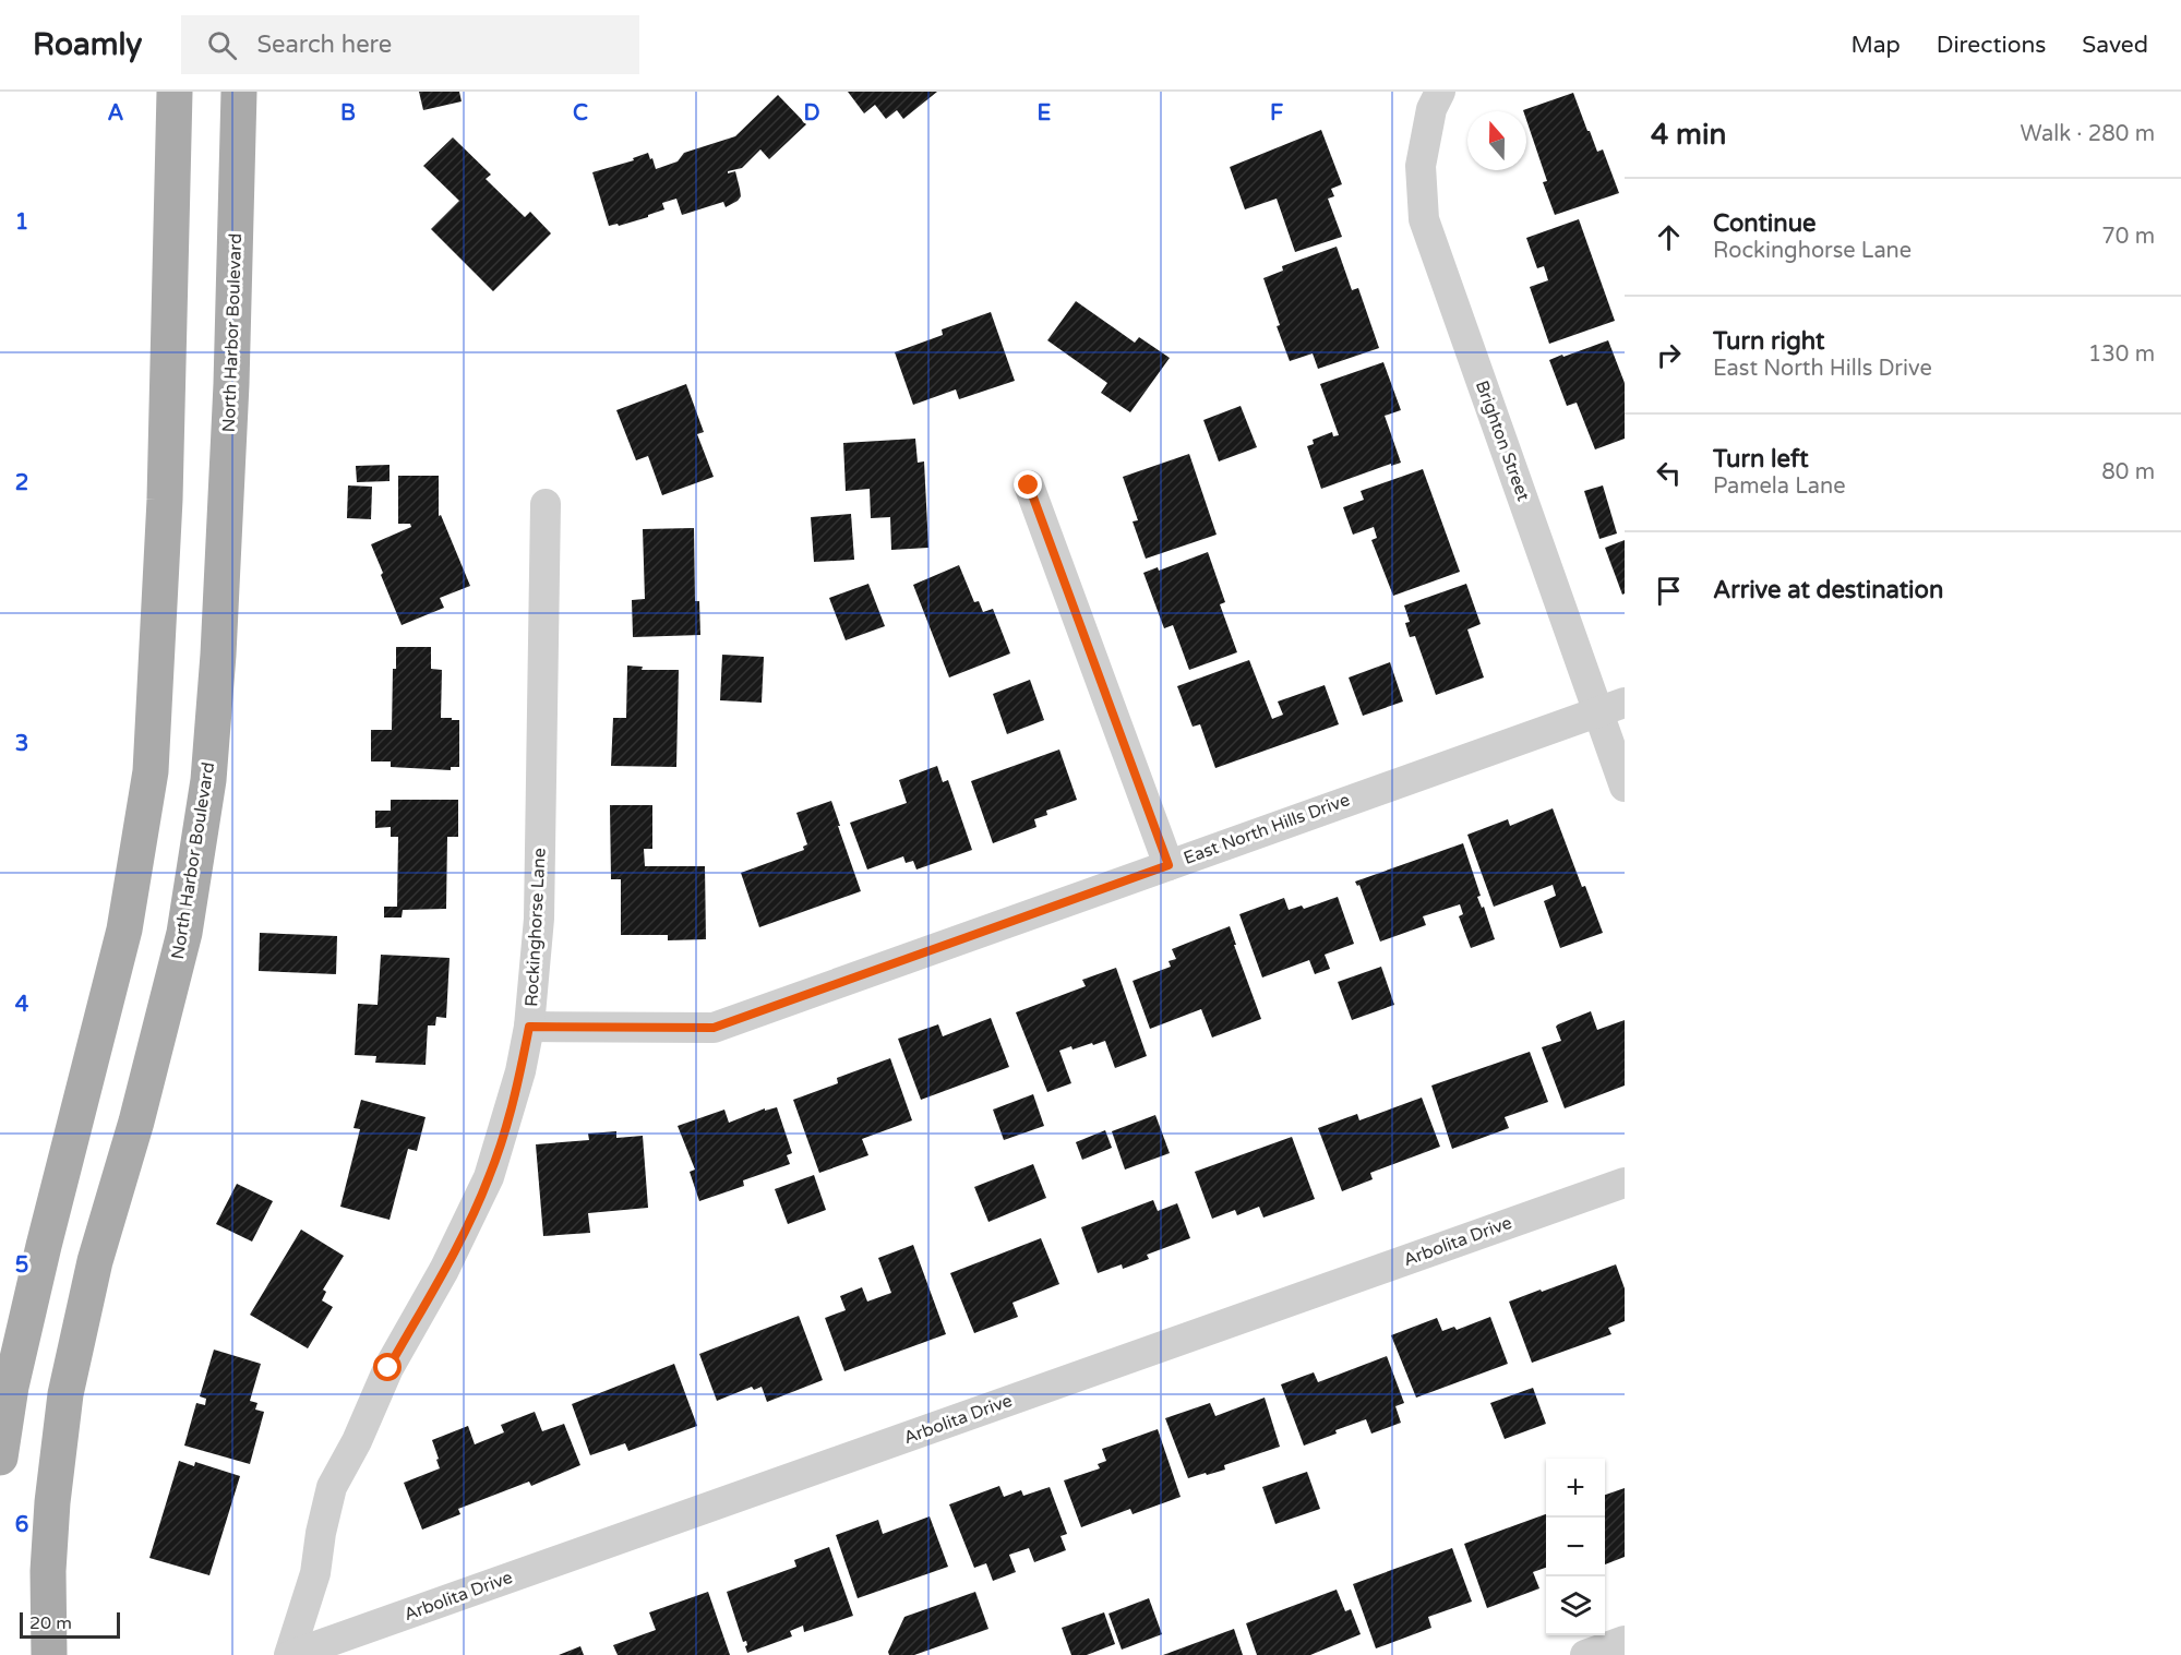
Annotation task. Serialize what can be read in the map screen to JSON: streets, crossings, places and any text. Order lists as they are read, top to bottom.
{
  "streets": {
    "main road": ["North Harbor Boulevard"],
    "street": [
      "Brighton Street",
      "East North Hills Drive",
      "Rockinghorse Lane",
      "Arbolita Drive"
    ]
  },
  "crossings": [
    ["Brighton Street", "East North Hills Drive"],
    ["East North Hills Drive", "Rockinghorse Lane"],
    ["Rockinghorse Lane", "Arbolita Drive"]
  ],
  "scale_bar": "20 m",
  "north": "top",
  "page": {
    "header": "Roamly",
    "search": "Search here",
    "nav": ["Map", "Directions", "Saved"],
    "heading": ["4 min", "Walk · 280 m"],
    "list": [
      ["Continue", "Rockinghorse Lane", "70 m"],
      ["Turn right", "East North Hills Drive", "130 m"],
      ["Turn left", "Pamela Lane", "80 m"],
      "Arrive at destination"
    ],
    "map_buttons": ["+", "−"],
    "scale": "20 m"
  },
  "grid": {
    "columns": [
      "A",
      "B",
      "C",
      "D",
      "E",
      "F"
    ],
    "rows": [
      "1",
      "2",
      "3",
      "4",
      "5",
      "6"
    ]
  }
}
